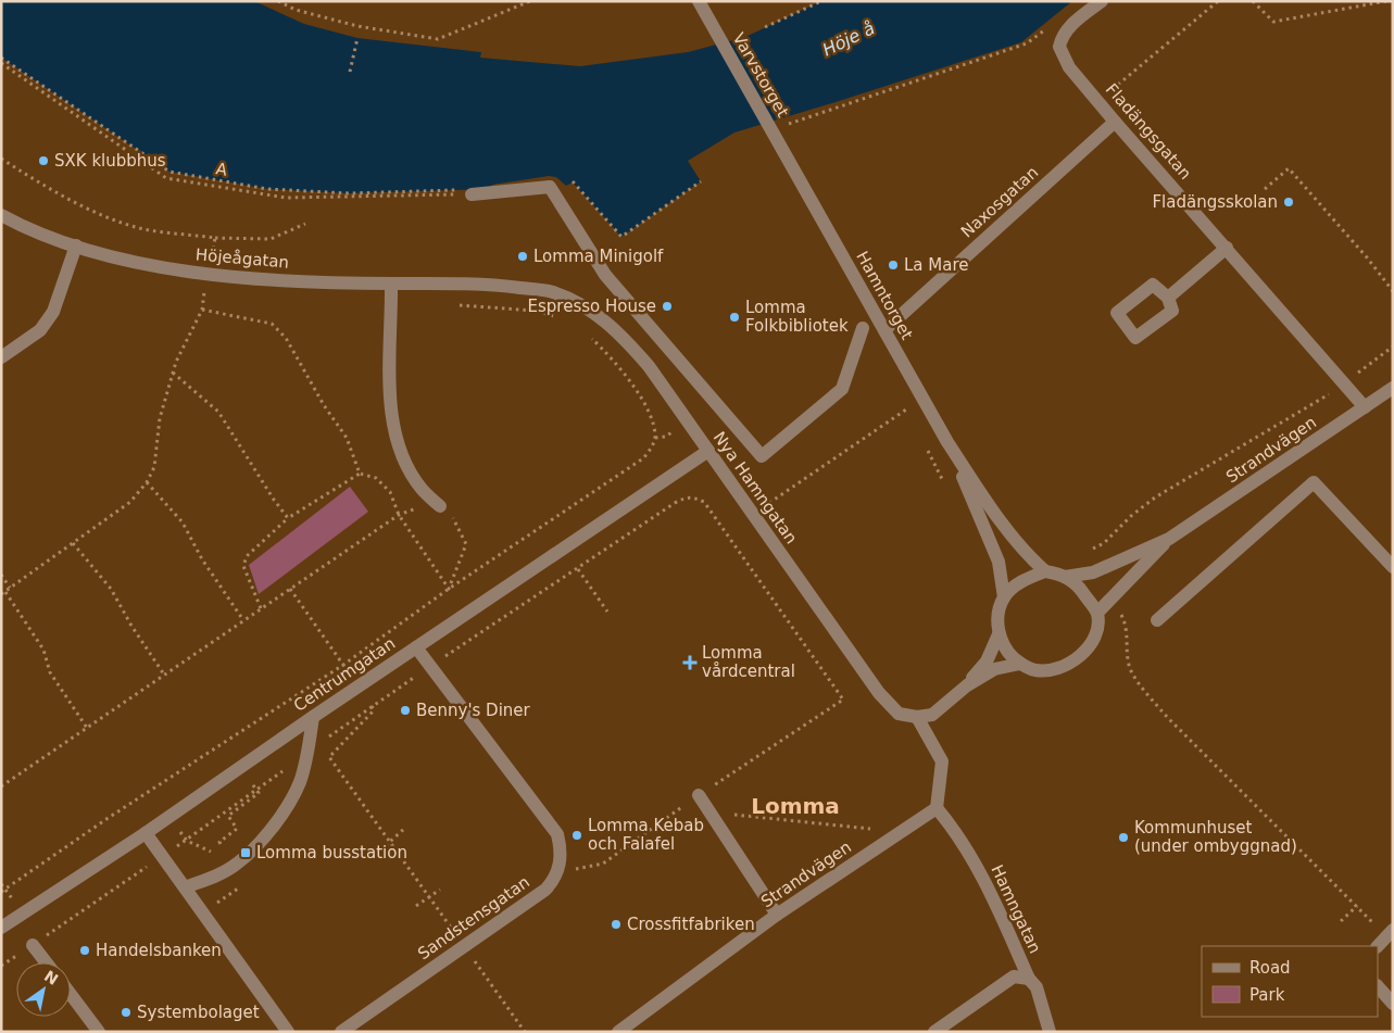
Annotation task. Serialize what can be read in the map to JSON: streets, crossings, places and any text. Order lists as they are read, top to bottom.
{
  "streets": {
    "street": [
      "Varvstorget",
      "Fladängsgatan",
      "Naxosgatan",
      "Höjeågatan",
      "Hamntorget",
      "Strandvägen",
      "Nya Hamngatan",
      "Centrumgatan",
      "Hamngatan",
      "Sandstensgatan"
    ],
    "path": ["A"]
  },
  "crossings": [
    ["Varvstorget", "Hamntorget"],
    ["Fladängsgatan", "Naxosgatan"],
    ["Fladängsgatan", "Strandvägen"],
    ["Naxosgatan", "Hamntorget"],
    ["Höjeågatan", "Nya Hamngatan"],
    ["Hamntorget", "Strandvägen"],
    ["Strandvägen", "Hamngatan"],
    ["Nya Hamngatan", "Centrumgatan"]
  ],
  "districts": ["Lomma"],
  "water": ["Höje å"],
  "places": {
    "other": [
      "SXK klubbhus",
      "Fladängsskolan",
      "Lomma Minigolf",
      "La Mare",
      "Espresso House",
      "Lomma Folkbibliotek",
      "Benny's Diner",
      "Lomma Kebab och Falafel",
      "Kommunhuset (under ombyggnad)",
      "Crossfitfabriken",
      "Handelsbanken",
      "Systembolaget"
    ],
    "health": ["Lomma vårdcentral"],
    "transit": ["Lomma busstation"]
  },
  "legend": ["Road", "Park"],
  "north": "top right"
}
